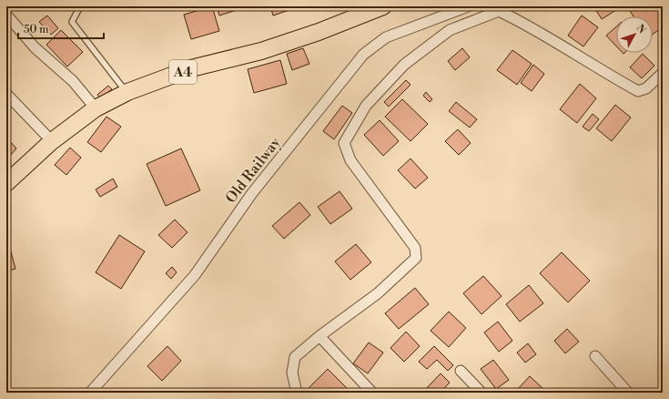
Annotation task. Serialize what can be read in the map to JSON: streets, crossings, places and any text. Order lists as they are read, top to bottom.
{
  "streets": {
    "highway": ["A4"],
    "street": ["Old Railway"]
  },
  "scale_bar": "50 m",
  "north": "top right"
}
